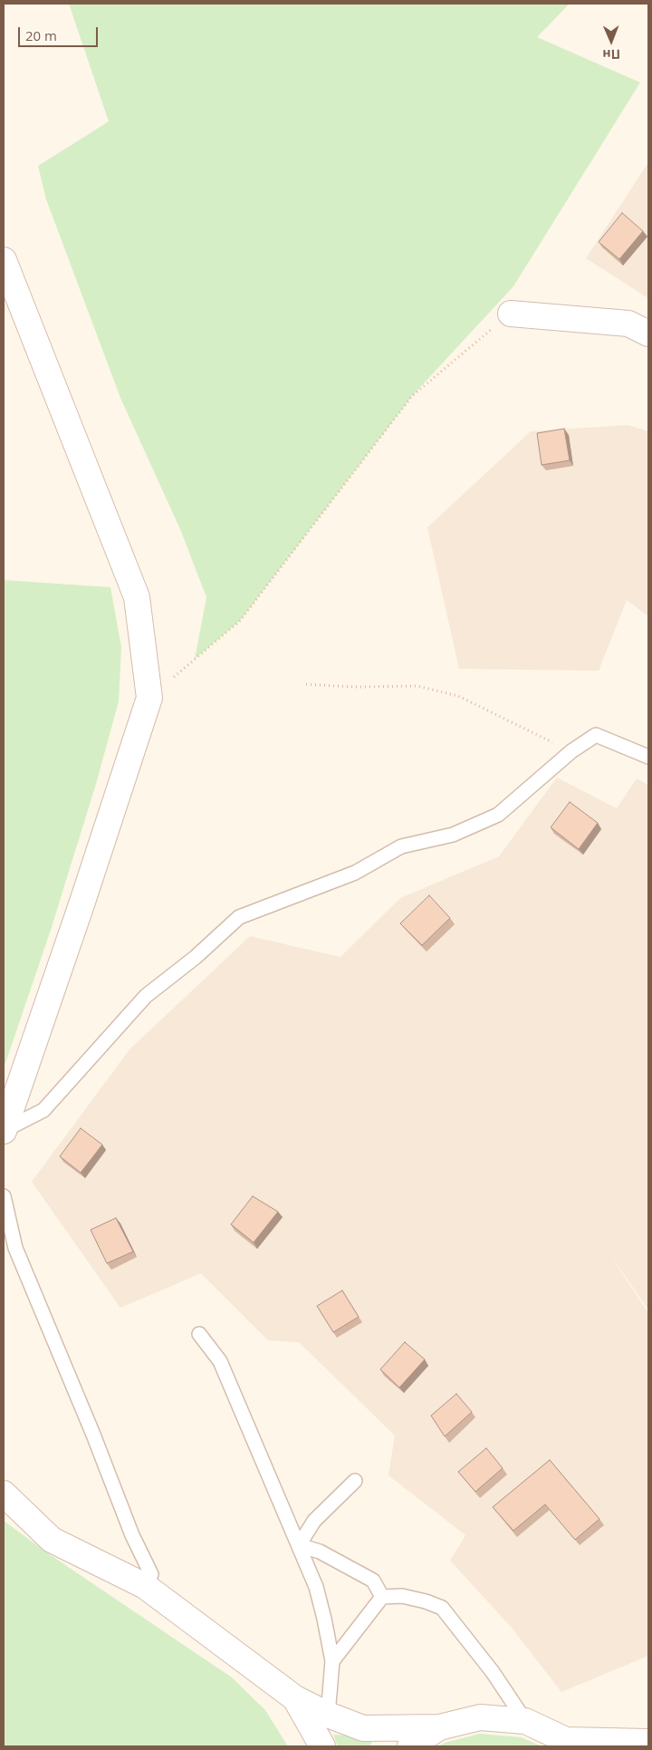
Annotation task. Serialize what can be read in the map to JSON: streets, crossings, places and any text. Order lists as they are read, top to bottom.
{
  "scale_bar": "20 m",
  "north": "bottom"
}
